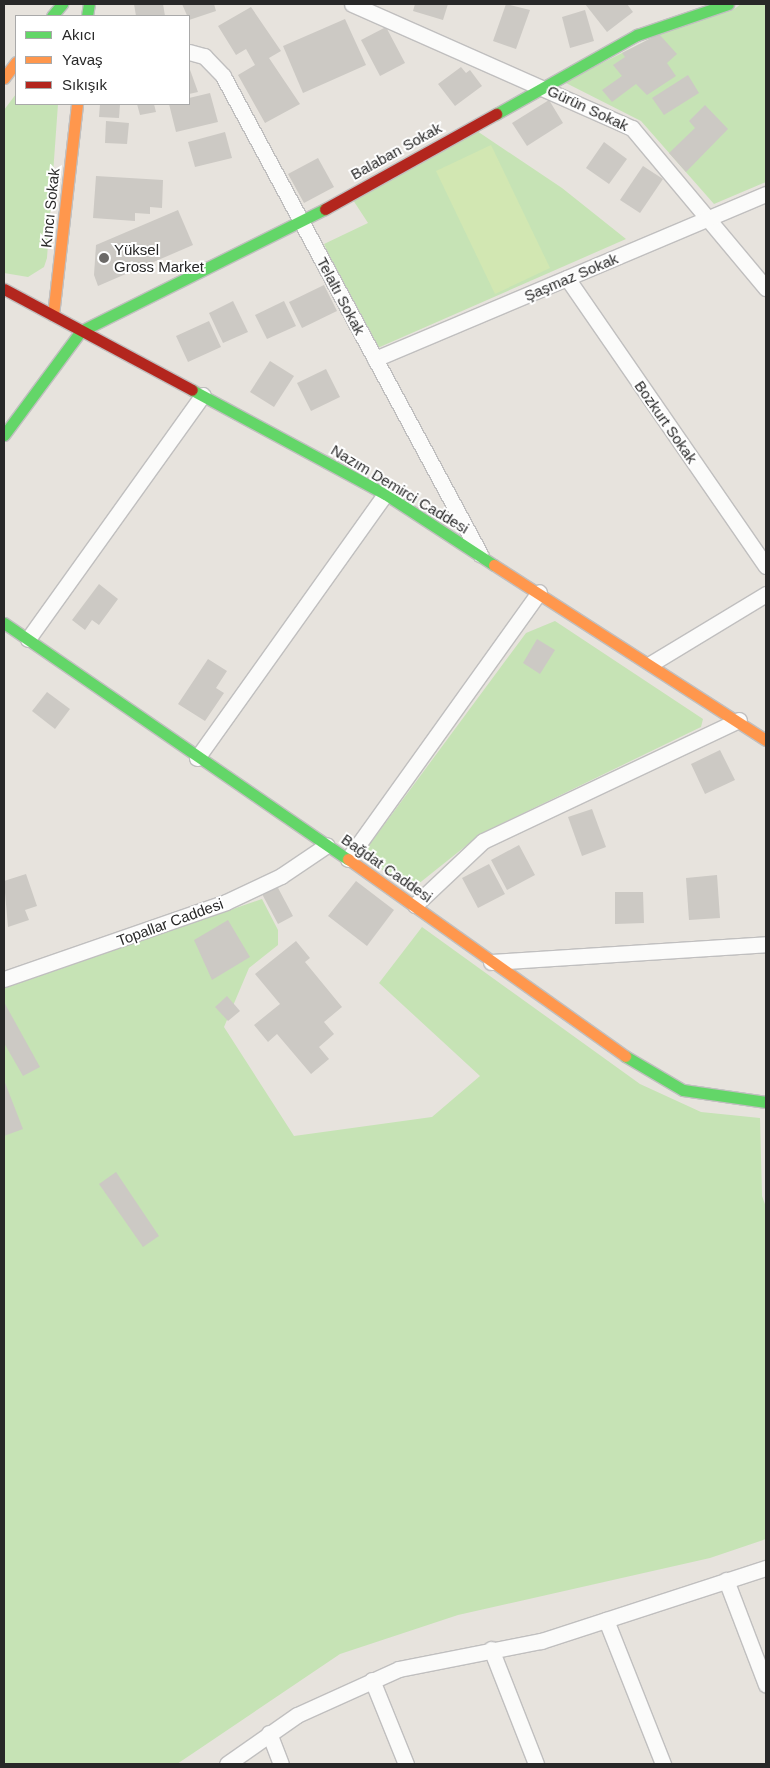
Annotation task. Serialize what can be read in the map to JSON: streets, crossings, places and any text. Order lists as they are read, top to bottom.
{
  "streets": {
    "main road": [
      "Balaban Sokak",
      "Kıncı Sokak",
      "Nazım Demirci Caddesi",
      "Bağdat Caddesi"
    ],
    "street": [
      "Gürün Sokak",
      "Şaşmaz Sokak",
      "Telaltı Sokak",
      "Bozkurt Sokak",
      "Topallar Caddesi"
    ]
  },
  "crossings": [
    ["Gürün Sokak", "Balaban Sokak"],
    ["Gürün Sokak", "Şaşmaz Sokak"],
    ["Balaban Sokak", "Telaltı Sokak"],
    ["Balaban Sokak", "Nazım Demirci Caddesi"],
    ["Kıncı Sokak", "Nazım Demirci Caddesi"],
    ["Şaşmaz Sokak", "Telaltı Sokak"],
    ["Şaşmaz Sokak", "Bozkurt Sokak"],
    ["Telaltı Sokak", "Nazım Demirci Caddesi"],
    ["Bağdat Caddesi", "Topallar Caddesi"]
  ],
  "places": ["Yüksel Gross Market"],
  "legend": ["Akıcı", "Yavaş", "Sıkışık"]
}
